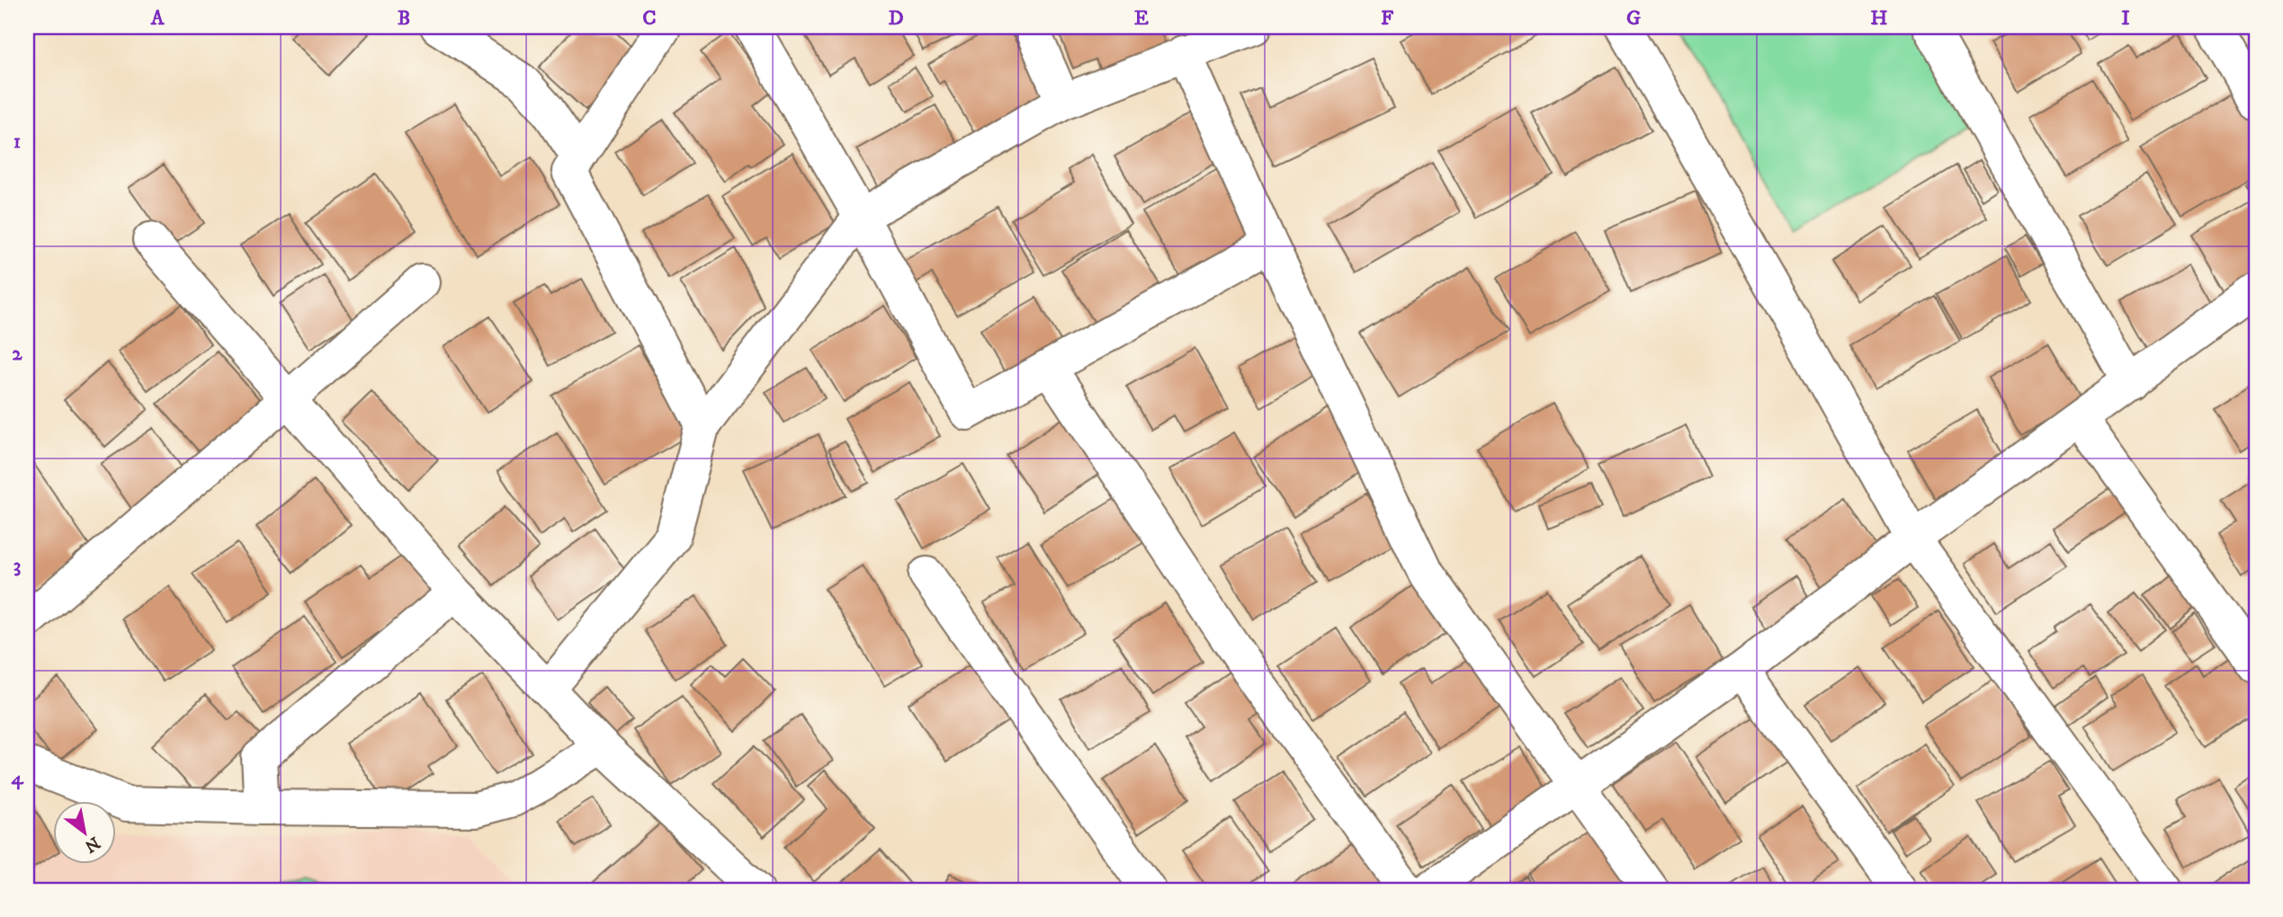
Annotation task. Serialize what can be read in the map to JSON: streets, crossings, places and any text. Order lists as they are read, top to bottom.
{
  "north": "bottom right",
  "grid": {
    "columns": [
      "A",
      "B",
      "C",
      "D",
      "E",
      "F",
      "G",
      "H",
      "I"
    ],
    "rows": [
      "1",
      "2",
      "3",
      "4"
    ]
  }
}
